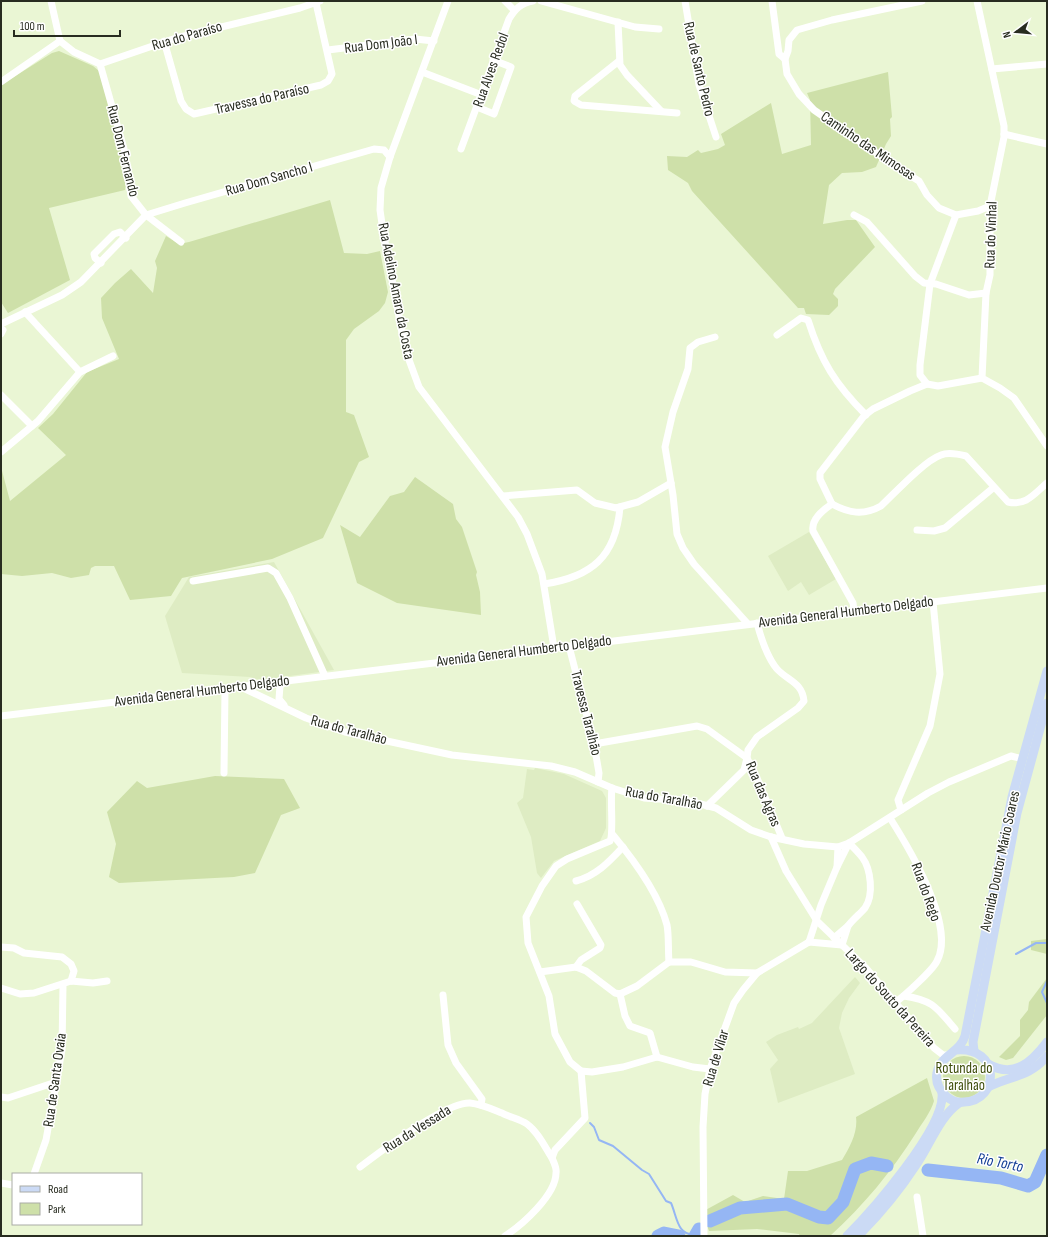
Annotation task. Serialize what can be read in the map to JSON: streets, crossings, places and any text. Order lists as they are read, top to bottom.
{
  "streets": {
    "main road": ["Avenida Doutor Mário Soares"],
    "street": [
      "Rua do Paraíso",
      "Rua Dom João I",
      "Rua de Santo Pedro",
      "Rua Alves Redol",
      "Travessa do Paraíso",
      "Caminho das Mimosas",
      "Rua Dom Fernando",
      "Rua Dom Sancho I",
      "Rua do Vinhal",
      "Rua Adelino Amaro da Costa",
      "Avenida General Humberto Delgado",
      "Travessa Taralhão",
      "Rua do Taralhão",
      "Rua das Agras",
      "Rua do Rego",
      "Largo do Souto da Pereira",
      "Rua de Vilar",
      "Rua de Santa Ovaia",
      "Rua da Vessada"
    ]
  },
  "crossings": [
    ["Rua do Paraíso", "Travessa do Paraíso"],
    ["Rua do Paraíso", "Rua Dom Fernando"],
    ["Rua Dom João I", "Travessa do Paraíso"],
    ["Rua Dom João I", "Rua Adelino Amaro da Costa"],
    ["Caminho das Mimosas", "Rua do Vinhal"],
    ["Rua Dom Fernando", "Rua Dom Sancho I"],
    ["Rua Dom Sancho I", "Rua Adelino Amaro da Costa"],
    ["Rua Adelino Amaro da Costa", "Avenida General Humberto Delgado"],
    ["Avenida General Humberto Delgado", "Travessa Taralhão"],
    ["Avenida General Humberto Delgado", "Rua do Taralhão"],
    ["Avenida General Humberto Delgado", "Rua das Agras"],
    ["Travessa Taralhão", "Rua do Taralhão"],
    ["Rua do Taralhão", "Rua das Agras"],
    ["Rua do Taralhão", "Avenida Doutor Mário Soares"],
    ["Rua do Taralhão", "Rua do Rego"],
    ["Rua do Taralhão", "Largo do Souto da Pereira"],
    ["Avenida Doutor Mário Soares", "Largo do Souto da Pereira"],
    ["Rua do Rego", "Largo do Souto da Pereira"],
    ["Largo do Souto da Pereira", "Rua de Vilar"]
  ],
  "water": ["Rio Torto"],
  "parks": ["Rotunda do Taralhão"],
  "legend": ["Road", "Park"],
  "scale_bar": "100 m",
  "north": "left"
}
